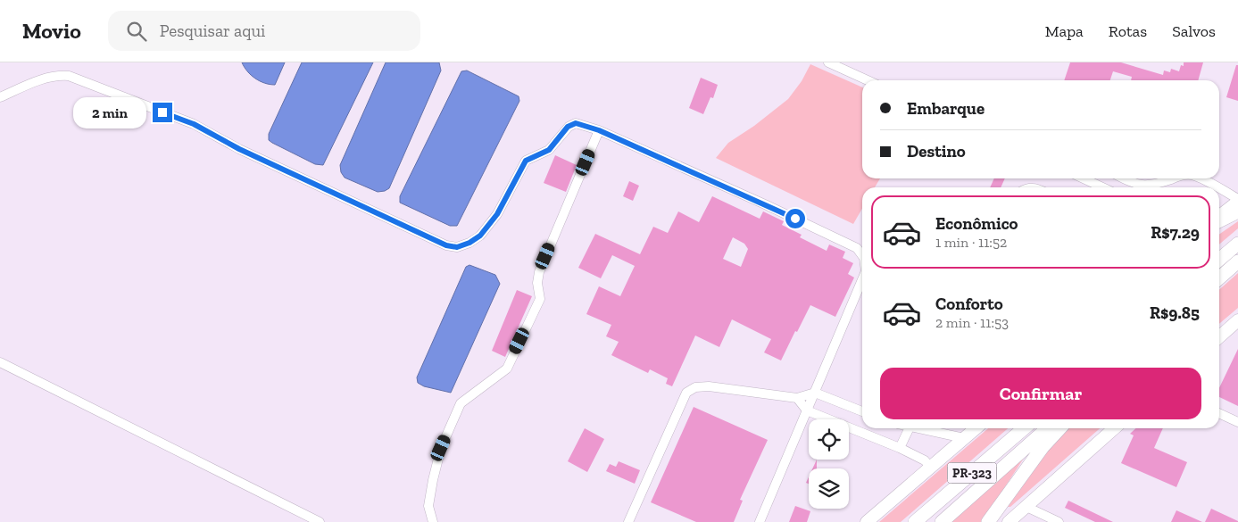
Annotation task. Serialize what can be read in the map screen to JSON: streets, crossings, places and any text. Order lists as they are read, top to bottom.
{
  "streets": {
    "highway": ["PR-323"]
  },
  "page": {
    "header": "Movio",
    "search": "Pesquisar aqui",
    "nav": ["Mapa", "Rotas", "Salvos"],
    "banner": ["Embarque", "Destino"],
    "bubble": "2 min",
    "list": [
      {
        "name": "Econômico",
        "note": "1 min · 11:52",
        "value": "R$7.29"
      },
      {
        "name": "Conforto",
        "note": "2 min · 11:53",
        "value": "R$9.85"
      }
    ],
    "buttons": "Confirmar"
  }
}
